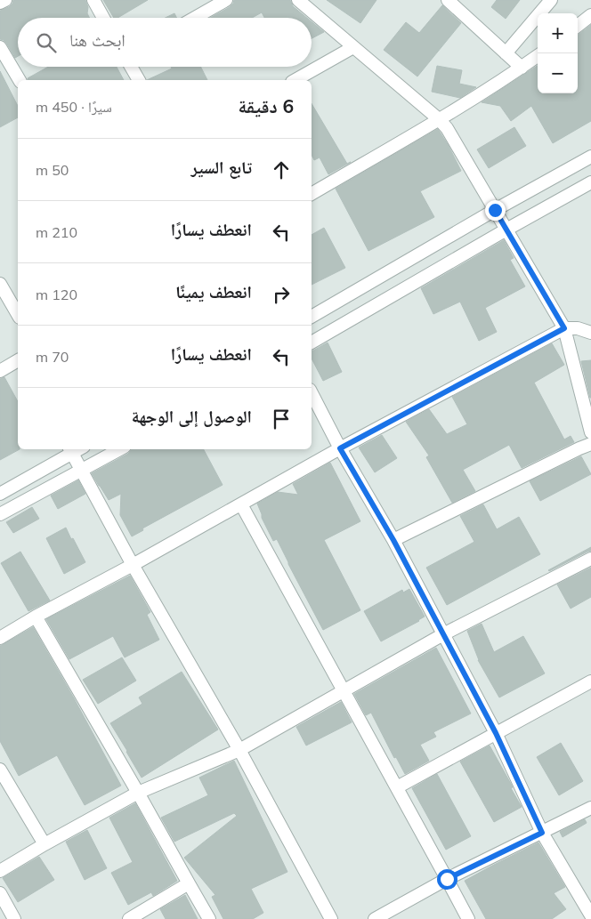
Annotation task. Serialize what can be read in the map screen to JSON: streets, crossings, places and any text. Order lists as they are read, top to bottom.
{
  "page": {
    "map_buttons": ["+", "−"],
    "search": "ابحث هنا",
    "heading": ["6 دقيقة", "سيرًا · 450 m"],
    "list": [
      ["تابع السير", "50 m"],
      ["انعطف يسارًا", "210 m"],
      ["انعطف يمينًا", "120 m"],
      ["انعطف يسارًا", "70 m"],
      "الوصول إلى الوجهة"
    ]
  }
}
